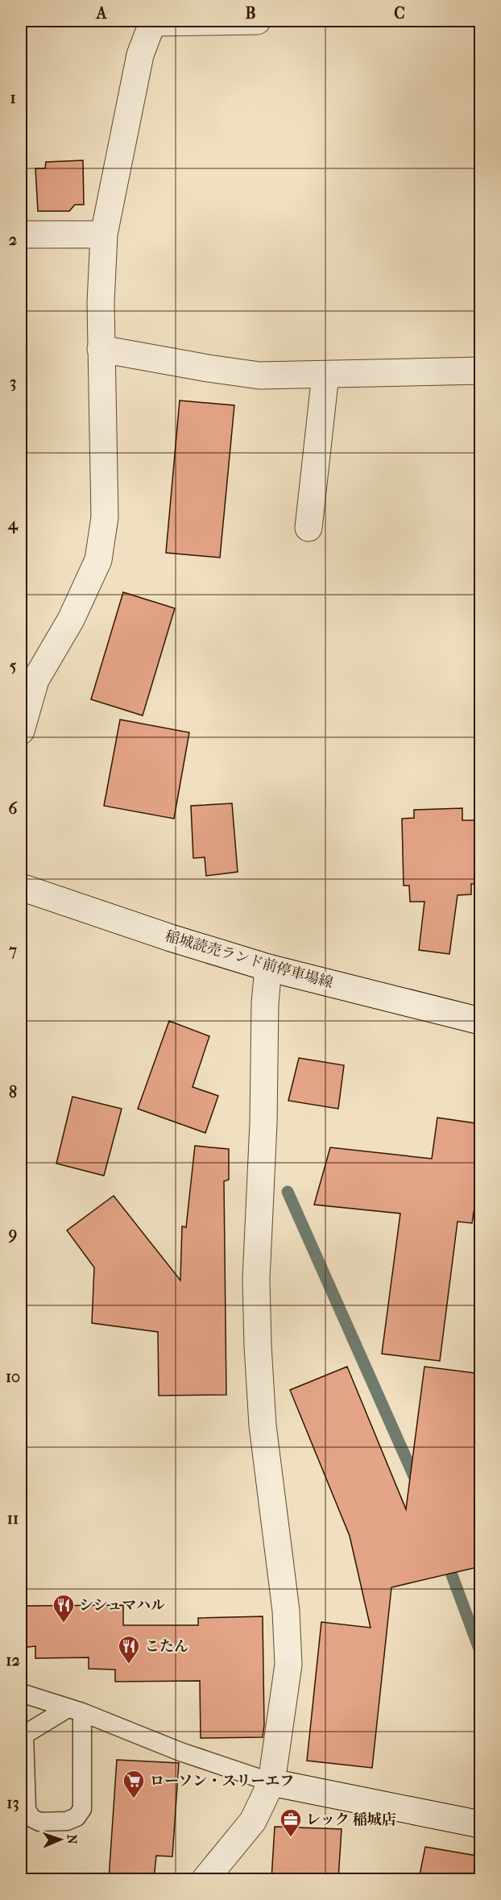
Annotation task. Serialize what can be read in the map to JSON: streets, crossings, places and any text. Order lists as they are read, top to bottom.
{
  "streets": {
    "street": ["稲城読売ランド前停車場線"]
  },
  "places": {
    "restaurant": ["シシュマハル", "こたん"],
    "supermarket": ["ローソン・スリーエフ"],
    "office": ["レック 稲城店"]
  },
  "north": "right",
  "grid": {
    "columns": ["A", "B", "C"],
    "rows": [
      "1",
      "2",
      "3",
      "4",
      "5",
      "6",
      "7",
      "8",
      "9",
      "10",
      "11",
      "12",
      "13"
    ]
  }
}
